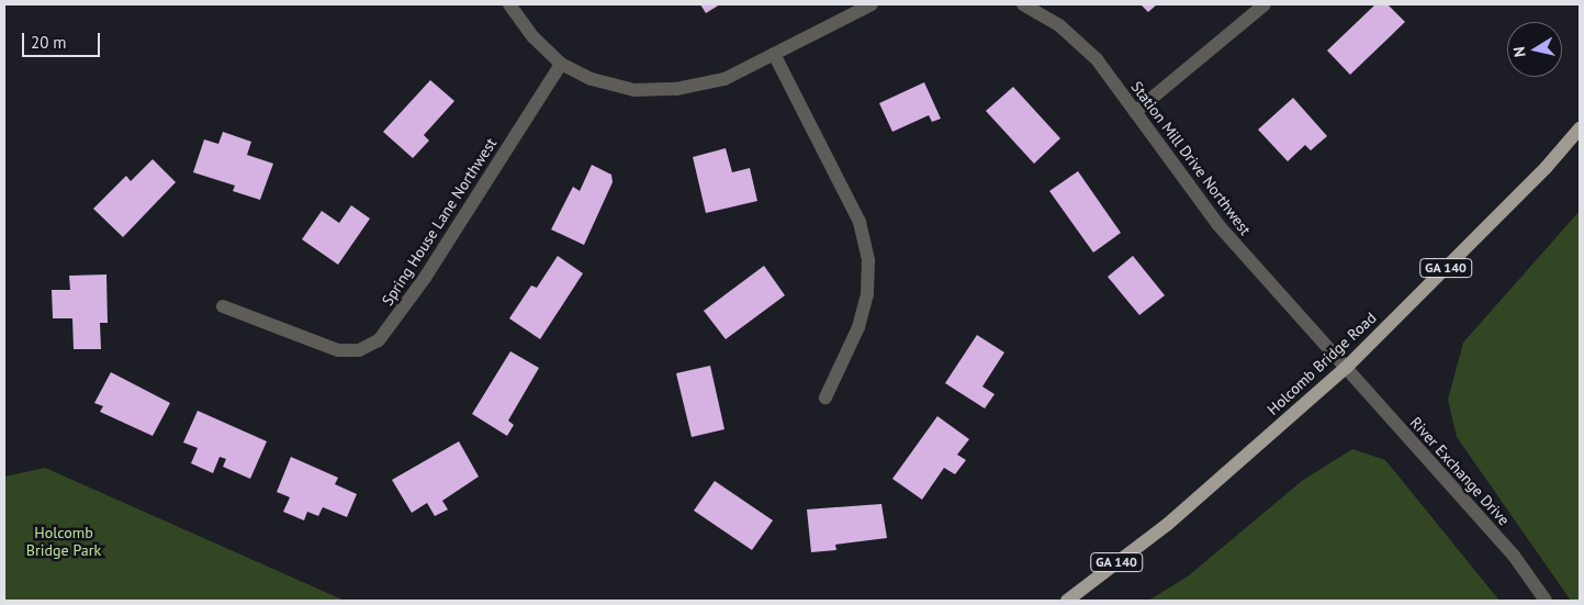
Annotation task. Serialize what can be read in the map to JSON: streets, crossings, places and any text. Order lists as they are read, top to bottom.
{
  "streets": {
    "main road": ["GA 140", "Holcomb Bridge Road"],
    "street": ["Station Mill Drive Northwest", "Spring House Lane Northwest", "River Exchange Drive"]
  },
  "crossings": [
    ["Station Mill Drive Northwest", "Holcomb Bridge Road"],
    ["Station Mill Drive Northwest", "River Exchange Drive"],
    ["Holcomb Bridge Road", "River Exchange Drive"]
  ],
  "parks": ["Holcomb Bridge Park"],
  "scale_bar": "20 m",
  "north": "left"
}
